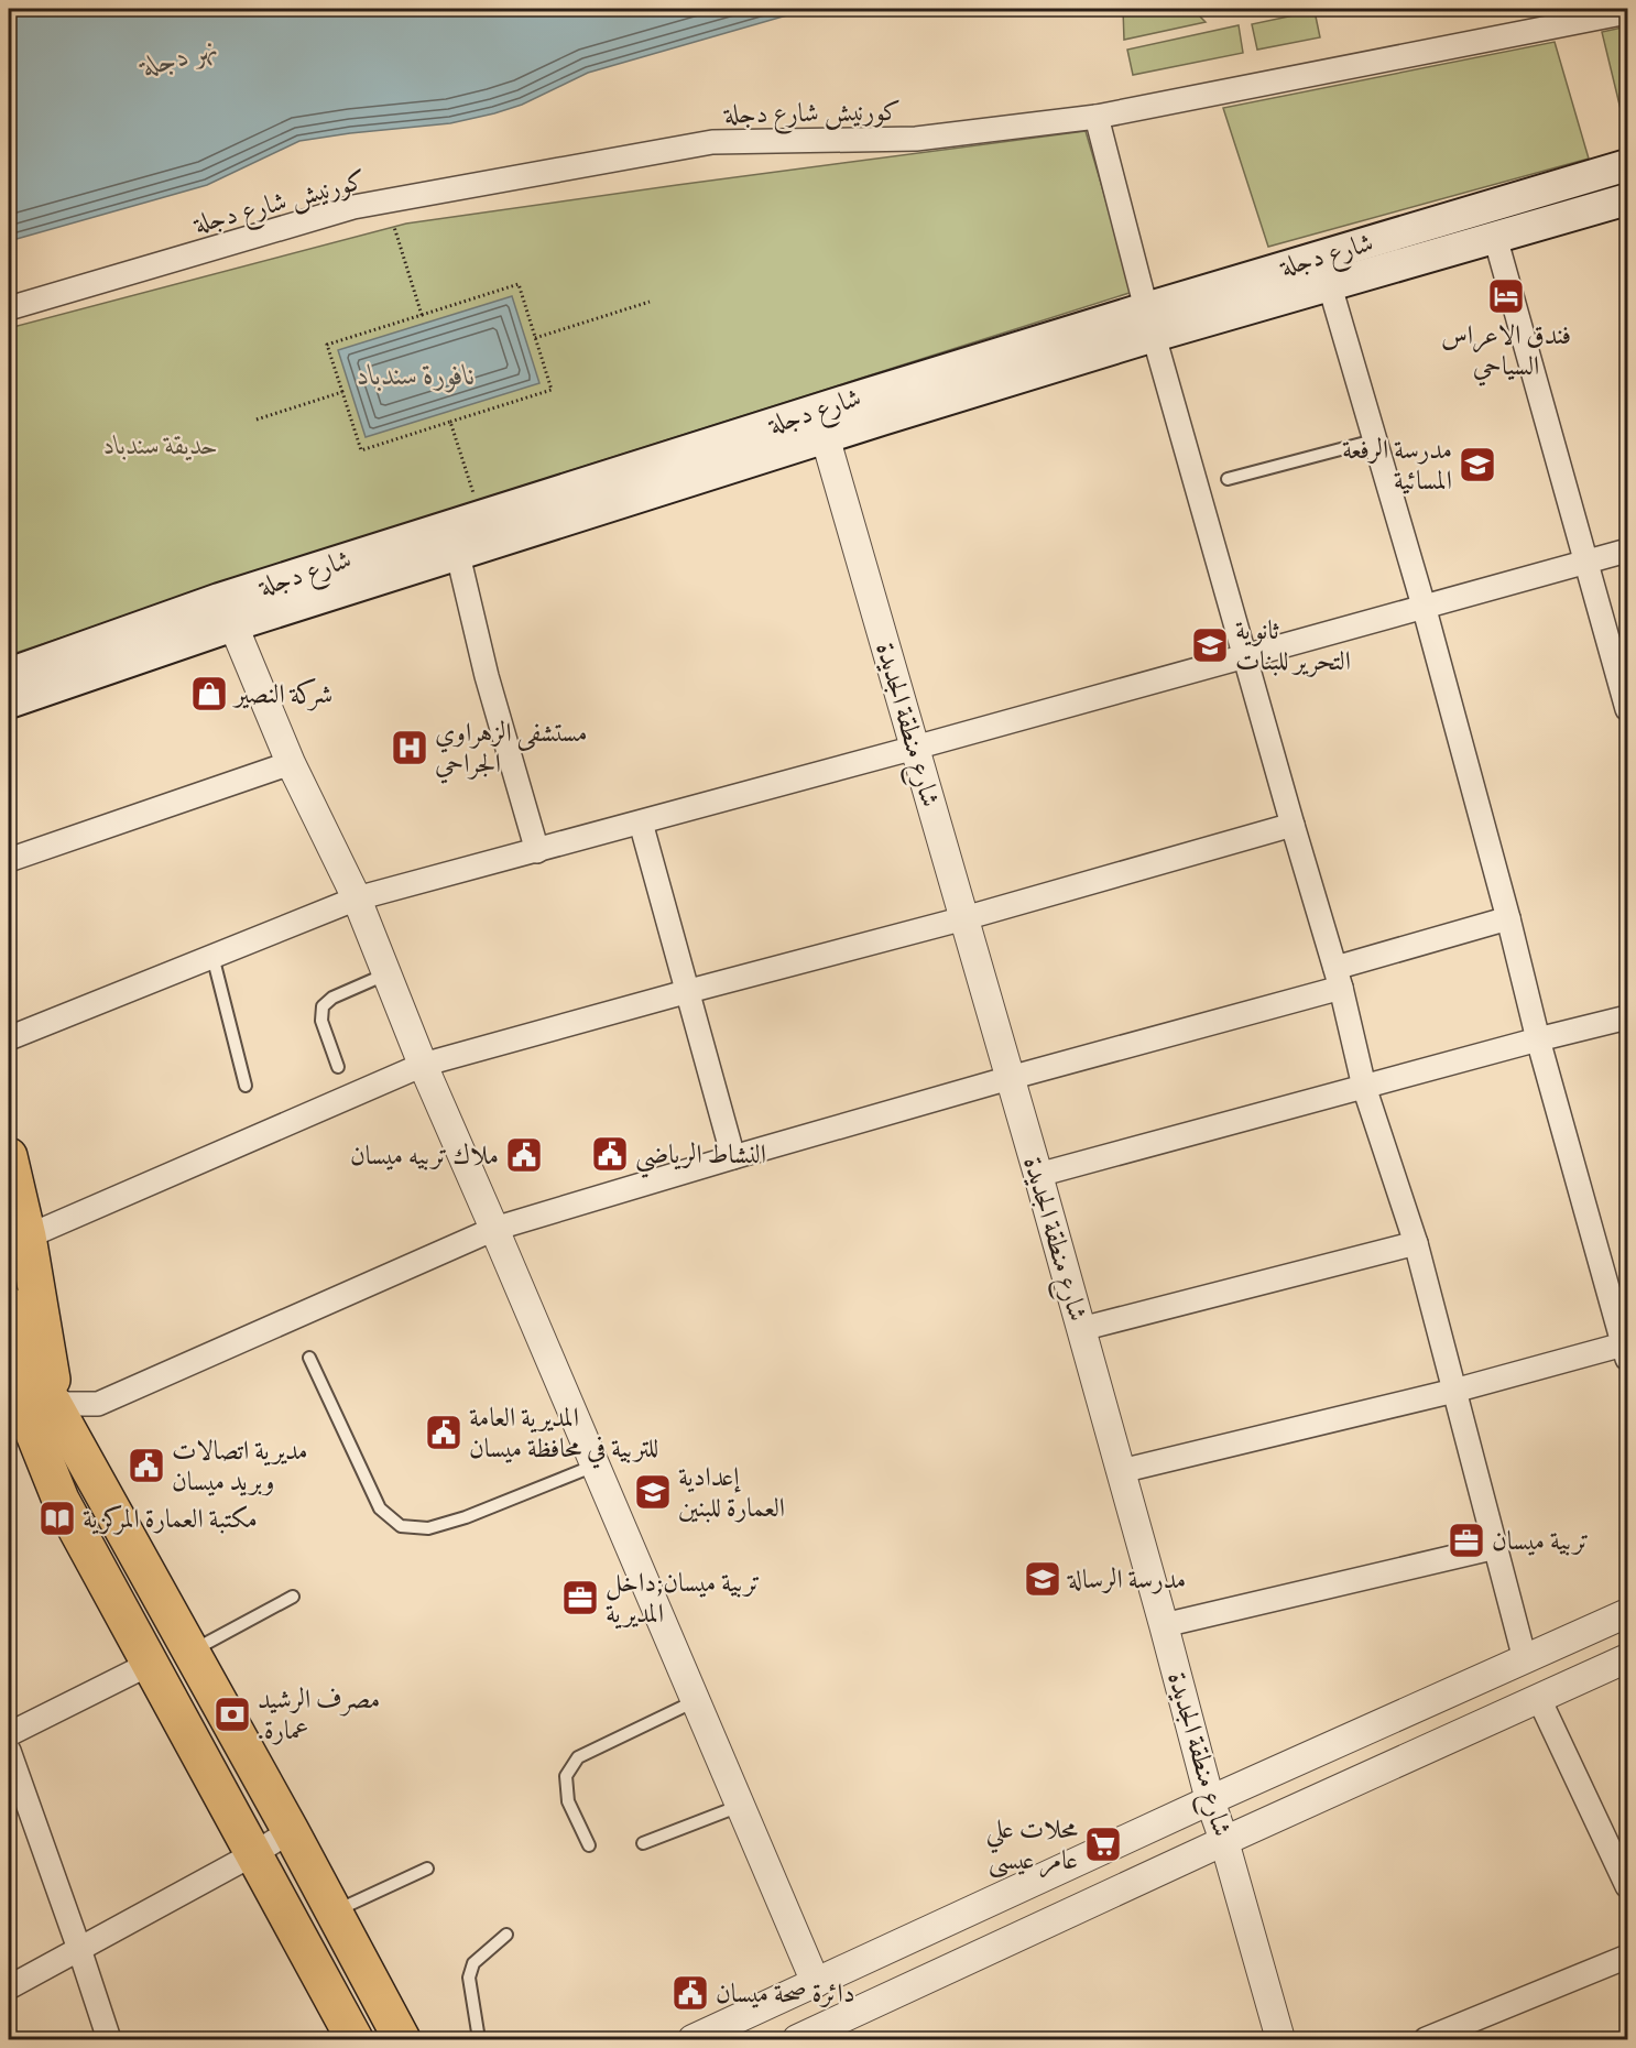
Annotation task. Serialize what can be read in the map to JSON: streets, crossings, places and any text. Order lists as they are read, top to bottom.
{
  "streets": {
    "main road": ["شارع دجلة"],
    "street": ["كورنيش شارع دجلة", "شارع منطقة الجديدة"]
  },
  "crossings": [
    ["شارع دجلة", "شارع منطقة الجديدة"]
  ],
  "water": ["نهر دجلة", "نافورة سندباد"],
  "parks": ["حديقة سندباد"],
  "places": {
    "hotel": ["فندق الاعراس السياحي"],
    "school or university": [
      "مدرسة الرفعة المسائية",
      "ثانوية التحرير للبنات",
      "إعدادية العمارة للبنين",
      "مدرسة الرسالة"
    ],
    "shop": ["شركة النصير"],
    "hospital": ["مستشفى الزهراوي الجراحي"],
    "public building": [
      "النشاط الرياضي",
      "ملاك تربيه ميسان",
      "المديرية العامة للتربية في محافظة ميسان",
      "مديرية اتصالات وبريد ميسان",
      "دائرة صحة ميسان"
    ],
    "library": ["مكتبة العمارة المركزية"],
    "office": ["تربية ميسان", "تربية ميسان;داخل المديرية"],
    "bank": ["مصرف الرشيد .عمارة"],
    "supermarket": ["محلات علي عامر عيسى"]
  }
}
